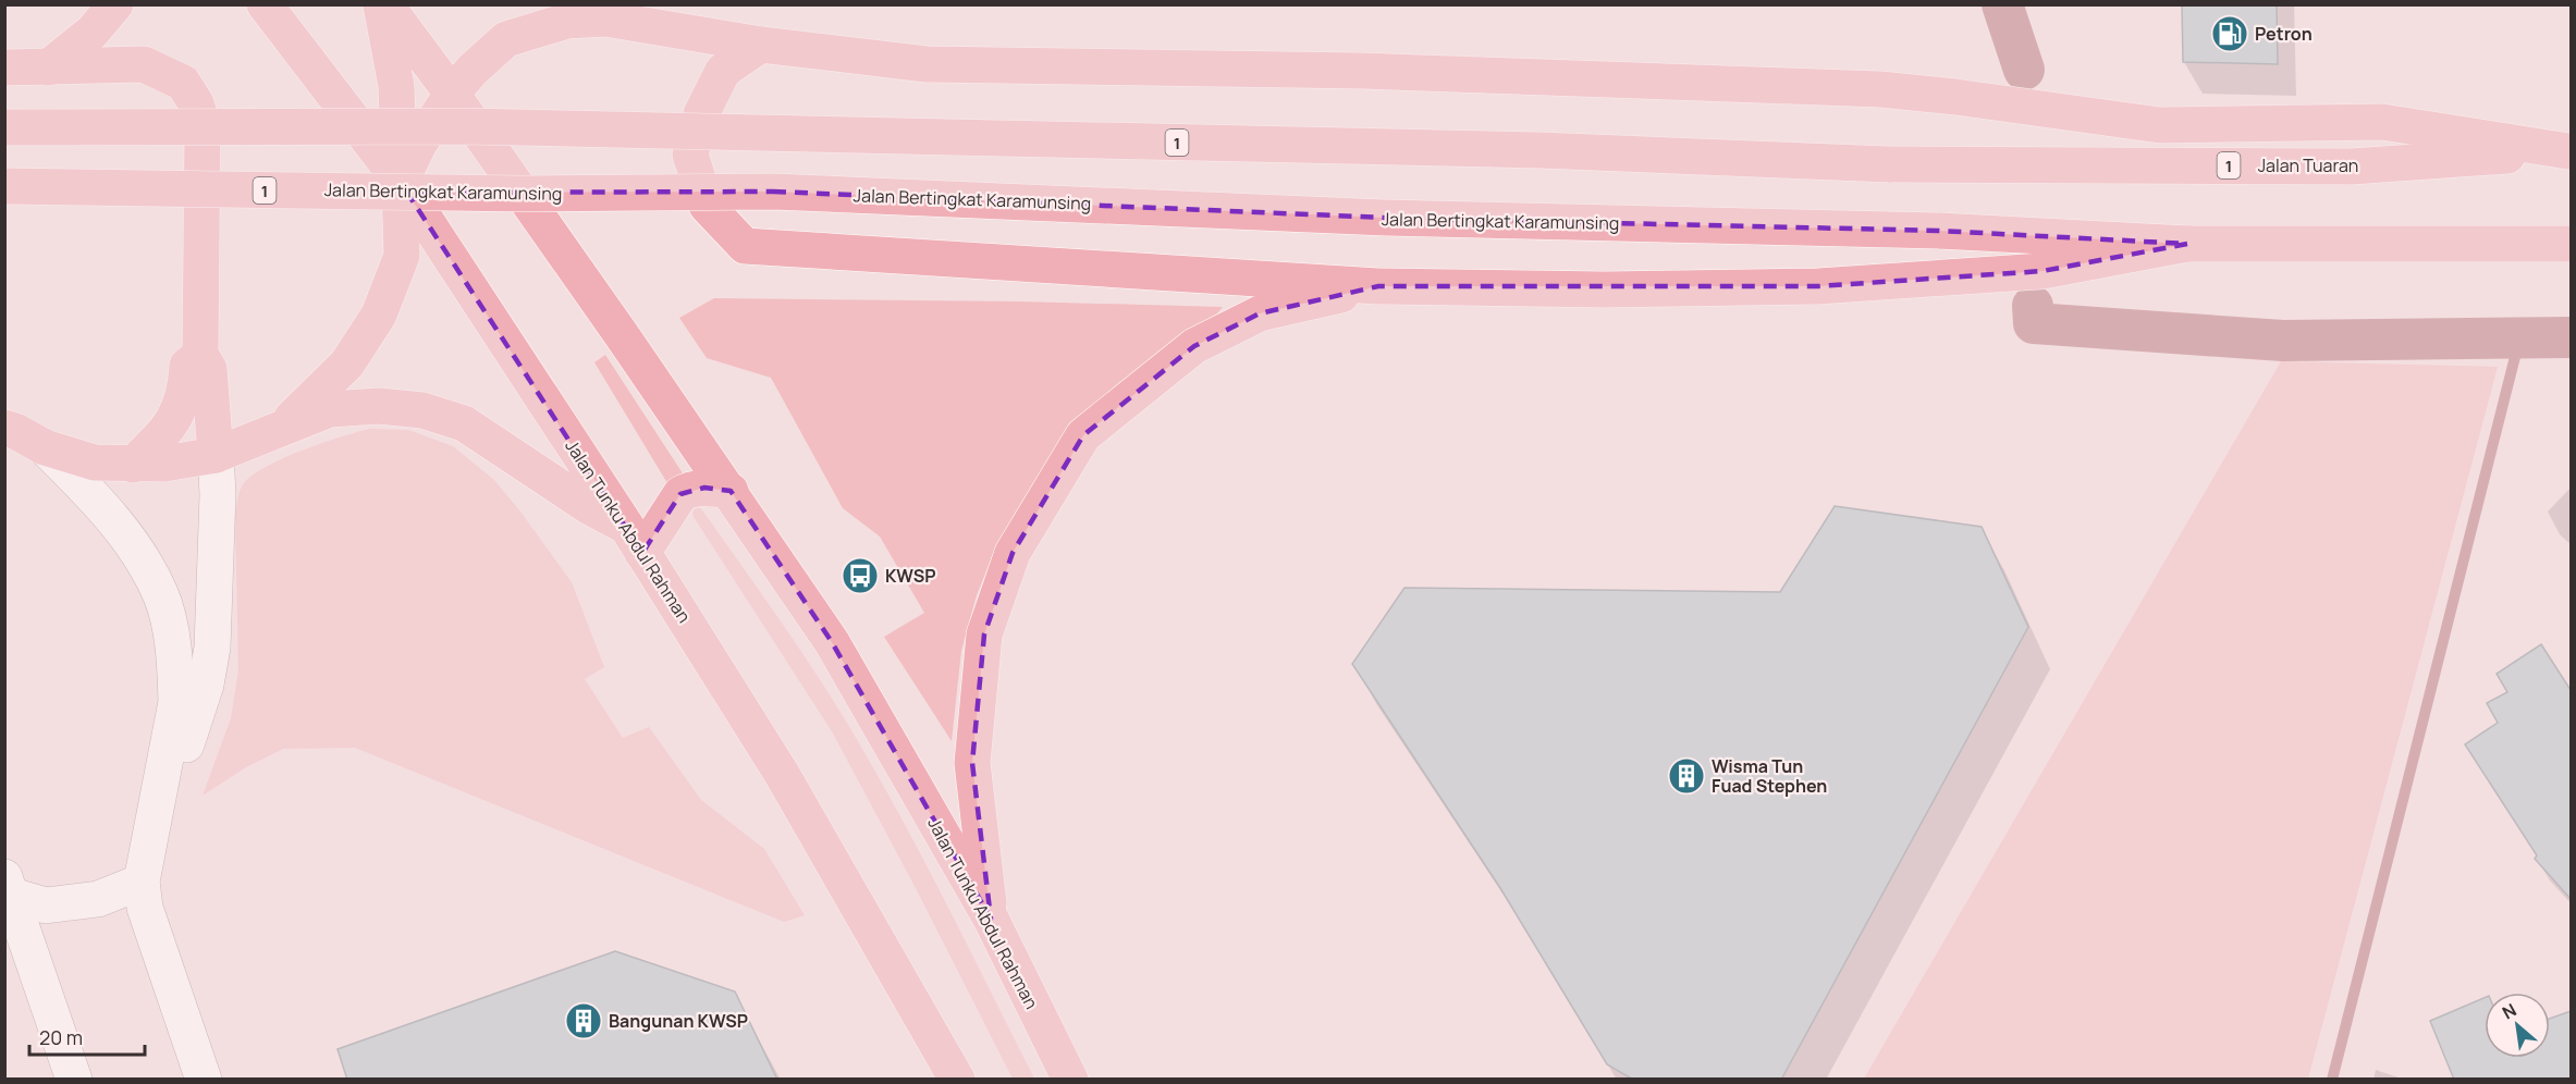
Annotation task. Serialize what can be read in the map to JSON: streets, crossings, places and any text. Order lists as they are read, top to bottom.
{
  "streets": {
    "main road": [
      "1",
      "Jalan Tuaran",
      "Jalan Bertingkat Karamunsing",
      "Jalan Tunku Abdul Rahman"
    ]
  },
  "crossings": [
    ["1", "Jalan Bertingkat Karamunsing"]
  ],
  "places": {
    "fuel station": ["Petron"],
    "bus stop": ["KWSP"],
    "building": ["Wisma Tun Fuad Stephen", "Bangunan KWSP"]
  },
  "scale_bar": "20 m",
  "north": "top left"
}
